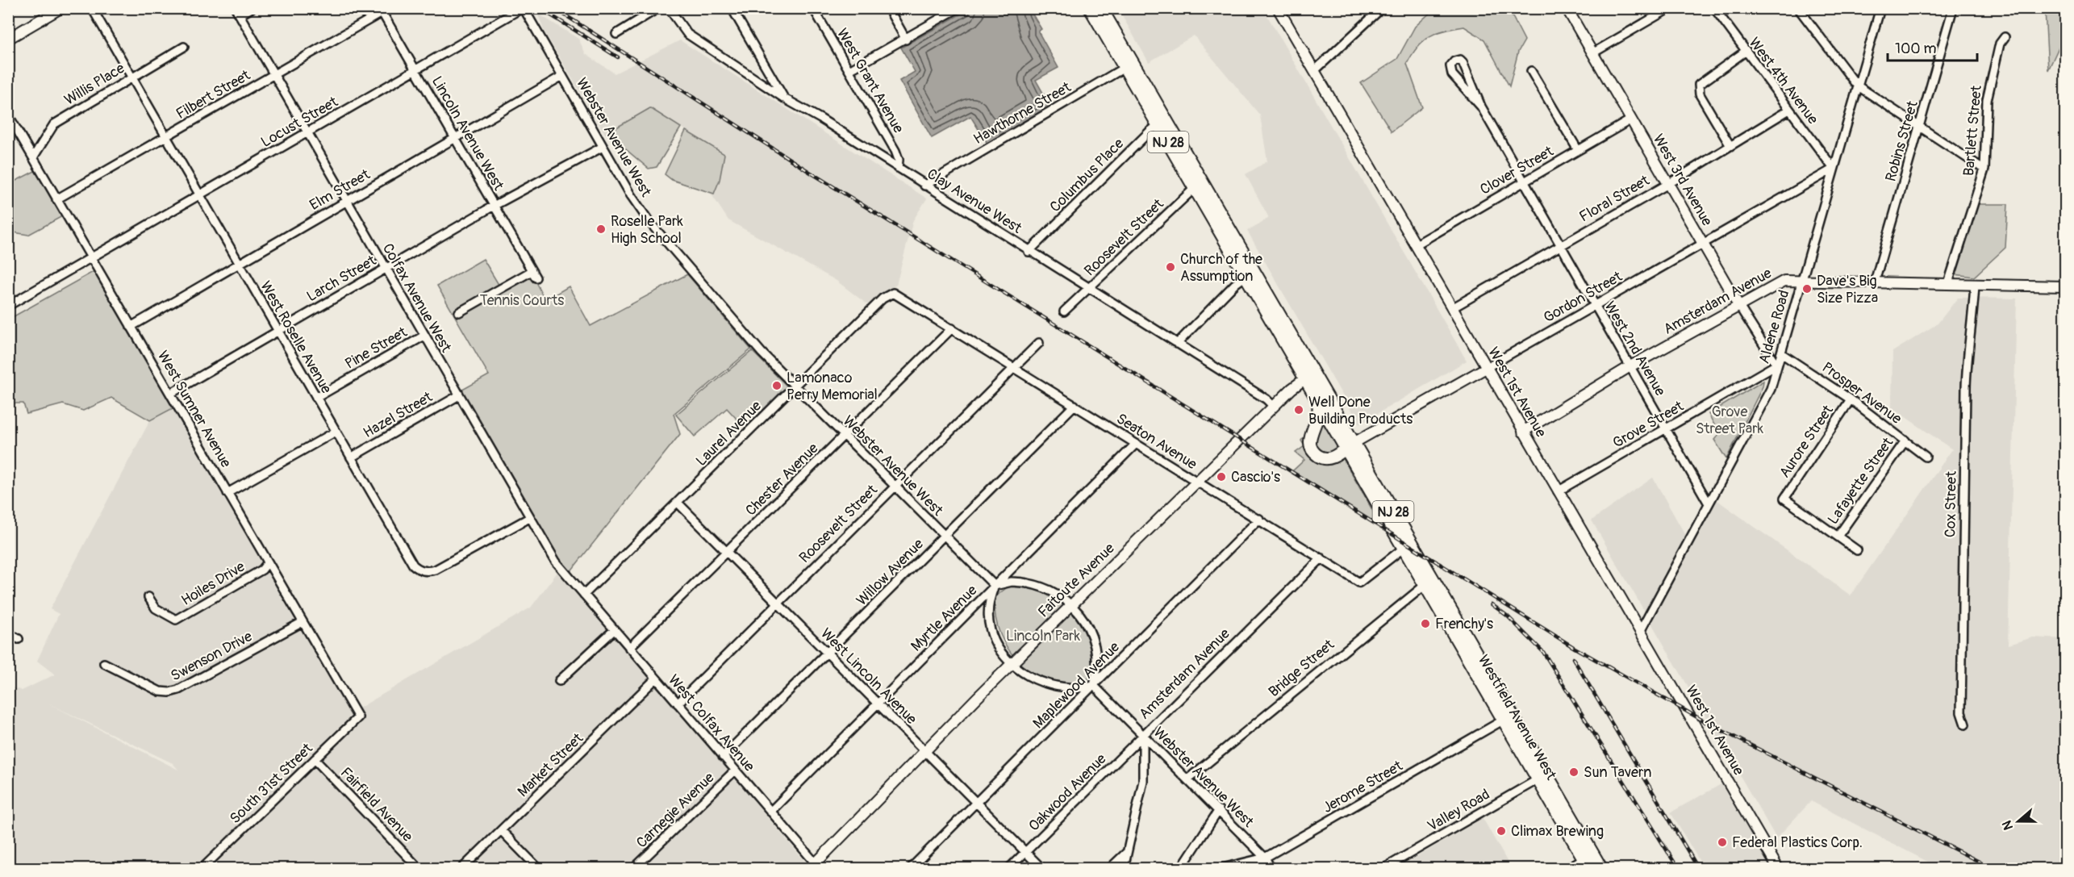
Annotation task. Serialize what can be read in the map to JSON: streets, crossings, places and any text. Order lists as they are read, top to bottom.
{
  "streets": {
    "main road": ["NJ 28", "Westfield Avenue West"],
    "street": [
      "West Grant Avenue",
      "West 4th Avenue",
      "Willis Place",
      "Filbert Street",
      "Hawthorne Street",
      "Locust Street",
      "Bartlett Street",
      "Lincoln Avenue West",
      "Webster Avenue West",
      "Robins Street",
      "Clover Street",
      "Columbus Place",
      "West 3rd Avenue",
      "Elm Street",
      "Floral Street",
      "Clay Avenue West",
      "Roosevelt Street",
      "Larch Street",
      "Gordon Street",
      "Colfax Avenue West",
      "Amsterdam Avenue",
      "Aldene Road",
      "West Roselle Avenue",
      "Pine Street",
      "West 2nd Avenue",
      "West 1st Avenue",
      "Prosper Avenue",
      "West Sumner Avenue",
      "Hazel Street",
      "Grove Street",
      "Laurel Avenue",
      "Seaton Avenue",
      "Aurore Street",
      "Chester Avenue",
      "Lafayette Street",
      "Cox Street",
      "Willow Avenue",
      "Faitoute Avenue",
      "Hoiles Drive",
      "Myrtle Avenue",
      "Swenson Drive",
      "Bridge Street",
      "West Lincoln Avenue",
      "Maplewood Avenue",
      "West Colfax Avenue",
      "Market Street",
      "South 31st Street",
      "Jerome Street",
      "Oakwood Avenue",
      "Fairfield Avenue",
      "Carnegie Avenue",
      "Valley Road"
    ]
  },
  "crossings": [
    ["West Grant Avenue", "Clay Avenue West"],
    ["West 4th Avenue", "Floral Street"],
    ["West 4th Avenue", "Gordon Street"],
    ["West 4th Avenue", "Aldene Road"],
    ["Willis Place", "West Roselle Avenue"],
    ["Willis Place", "West Sumner Avenue"],
    ["Filbert Street", "Lincoln Avenue West"],
    ["Filbert Street", "Colfax Avenue West"],
    ["Filbert Street", "West Roselle Avenue"],
    ["Filbert Street", "West Sumner Avenue"],
    ["Hawthorne Street", "Clay Avenue West"],
    ["Hawthorne Street", "Westfield Avenue West"],
    ["Locust Street", "Lincoln Avenue West"],
    ["Locust Street", "Webster Avenue West"],
    ["Locust Street", "Colfax Avenue West"],
    ["Locust Street", "West Roselle Avenue"],
    ["Locust Street", "West Sumner Avenue"],
    ["Bartlett Street", "Amsterdam Avenue"],
    ["Lincoln Avenue West", "Elm Street"],
    ["Lincoln Avenue West", "Larch Street"],
    ["Webster Avenue West", "Elm Street"],
    ["Webster Avenue West", "Roosevelt Street"],
    ["Webster Avenue West", "Larch Street"],
    ["Webster Avenue West", "Amsterdam Avenue"],
    ["Webster Avenue West", "Laurel Avenue"],
    ["Webster Avenue West", "Chester Avenue"],
    ["Webster Avenue West", "Willow Avenue"],
    ["Webster Avenue West", "Myrtle Avenue"],
    ["Webster Avenue West", "Bridge Street"],
    ["Webster Avenue West", "Maplewood Avenue"],
    ["Webster Avenue West", "Jerome Street"],
    ["Webster Avenue West", "Oakwood Avenue"],
    ["Robins Street", "Amsterdam Avenue"],
    ["NJ 28", "Westfield Avenue West"],
    ["Clover Street", "West 3rd Avenue"],
    ["Clover Street", "West 2nd Avenue"],
    ["Clover Street", "West 1st Avenue"],
    ["Columbus Place", "Clay Avenue West"],
    ["Columbus Place", "Westfield Avenue West"],
    ["West 3rd Avenue", "Floral Street"],
    ["West 3rd Avenue", "Gordon Street"],
    ["West 3rd Avenue", "Amsterdam Avenue"],
    ["West 3rd Avenue", "Aldene Road"],
    ["West 3rd Avenue", "Grove Street"],
    ["Elm Street", "Colfax Avenue West"],
    ["Elm Street", "West Roselle Avenue"],
    ["Elm Street", "West Sumner Avenue"],
    ["Floral Street", "West 2nd Avenue"],
    ["Floral Street", "West 1st Avenue"],
    ["Clay Avenue West", "Roosevelt Street"],
    ["Clay Avenue West", "Faitoute Avenue"],
    ["Roosevelt Street", "Seaton Avenue"],
    ["Roosevelt Street", "West Lincoln Avenue"],
    ["Roosevelt Street", "Westfield Avenue West"],
    ["Roosevelt Street", "West Colfax Avenue"],
    ["Larch Street", "Colfax Avenue West"],
    ["Larch Street", "West Roselle Avenue"],
    ["Larch Street", "West Sumner Avenue"],
    ["Gordon Street", "Aldene Road"],
    ["Gordon Street", "West 2nd Avenue"],
    ["Gordon Street", "West 1st Avenue"],
    ["Gordon Street", "Westfield Avenue West"],
    ["Colfax Avenue West", "West Roselle Avenue"],
    ["Colfax Avenue West", "Pine Street"],
    ["Colfax Avenue West", "Hazel Street"],
    ["Colfax Avenue West", "Laurel Avenue"],
    ["Colfax Avenue West", "West Colfax Avenue"],
    ["Amsterdam Avenue", "Aldene Road"],
    ["Amsterdam Avenue", "West 2nd Avenue"],
    ["Amsterdam Avenue", "West 1st Avenue"],
    ["Amsterdam Avenue", "Seaton Avenue"],
    ["Amsterdam Avenue", "Cox Street"],
    ["Amsterdam Avenue", "Oakwood Avenue"],
    ["Aldene Road", "West 2nd Avenue"],
    ["Aldene Road", "West 1st Avenue"],
    ["Aldene Road", "Prosper Avenue"],
    ["Aldene Road", "Grove Street"],
    ["West Roselle Avenue", "Pine Street"],
    ["West Roselle Avenue", "Hazel Street"],
    ["West 2nd Avenue", "Grove Street"],
    ["West 1st Avenue", "Grove Street"],
    ["Prosper Avenue", "Aurore Street"],
    ["Prosper Avenue", "Lafayette Street"],
    ["West Sumner Avenue", "Hoiles Drive"],
    ["West Sumner Avenue", "Swenson Drive"],
    ["West Sumner Avenue", "South 31st Street"],
    ["Laurel Avenue", "Seaton Avenue"],
    ["Laurel Avenue", "West Lincoln Avenue"],
    ["Laurel Avenue", "West Colfax Avenue"],
    ["Seaton Avenue", "Chester Avenue"],
    ["Seaton Avenue", "Willow Avenue"],
    ["Seaton Avenue", "Faitoute Avenue"],
    ["Seaton Avenue", "Myrtle Avenue"],
    ["Seaton Avenue", "Maplewood Avenue"],
    ["Seaton Avenue", "Westfield Avenue West"],
    ["Aurore Street", "Lafayette Street"],
    ["Chester Avenue", "West Lincoln Avenue"],
    ["Chester Avenue", "West Colfax Avenue"],
    ["Willow Avenue", "West Lincoln Avenue"],
    ["Willow Avenue", "West Colfax Avenue"],
    ["Faitoute Avenue", "West Lincoln Avenue"],
    ["Faitoute Avenue", "Westfield Avenue West"],
    ["Faitoute Avenue", "West Colfax Avenue"],
    ["Myrtle Avenue", "West Lincoln Avenue"],
    ["Myrtle Avenue", "West Colfax Avenue"],
    ["Bridge Street", "Westfield Avenue West"],
    ["West Lincoln Avenue", "Maplewood Avenue"],
    ["West Lincoln Avenue", "Oakwood Avenue"],
    ["Westfield Avenue West", "Jerome Street"],
    ["Westfield Avenue West", "Valley Road"],
    ["West Colfax Avenue", "Market Street"],
    ["West Colfax Avenue", "Carnegie Avenue"],
    ["South 31st Street", "Fairfield Avenue"]
  ],
  "parks": ["Tennis Courts", "Grove Street Park", "Lincoln Park"],
  "places": [
    "Roselle Park High School",
    "Church of the Assumption",
    "Dave's Big Size Pizza",
    "Lamonaco Perry Memorial",
    "Well Done Building Products",
    "Cascio's",
    "Frenchy's",
    "Sun Tavern",
    "Climax Brewing",
    "Federal Plastics Corp."
  ],
  "scale_bar": "100 m",
  "north": "left"
}
